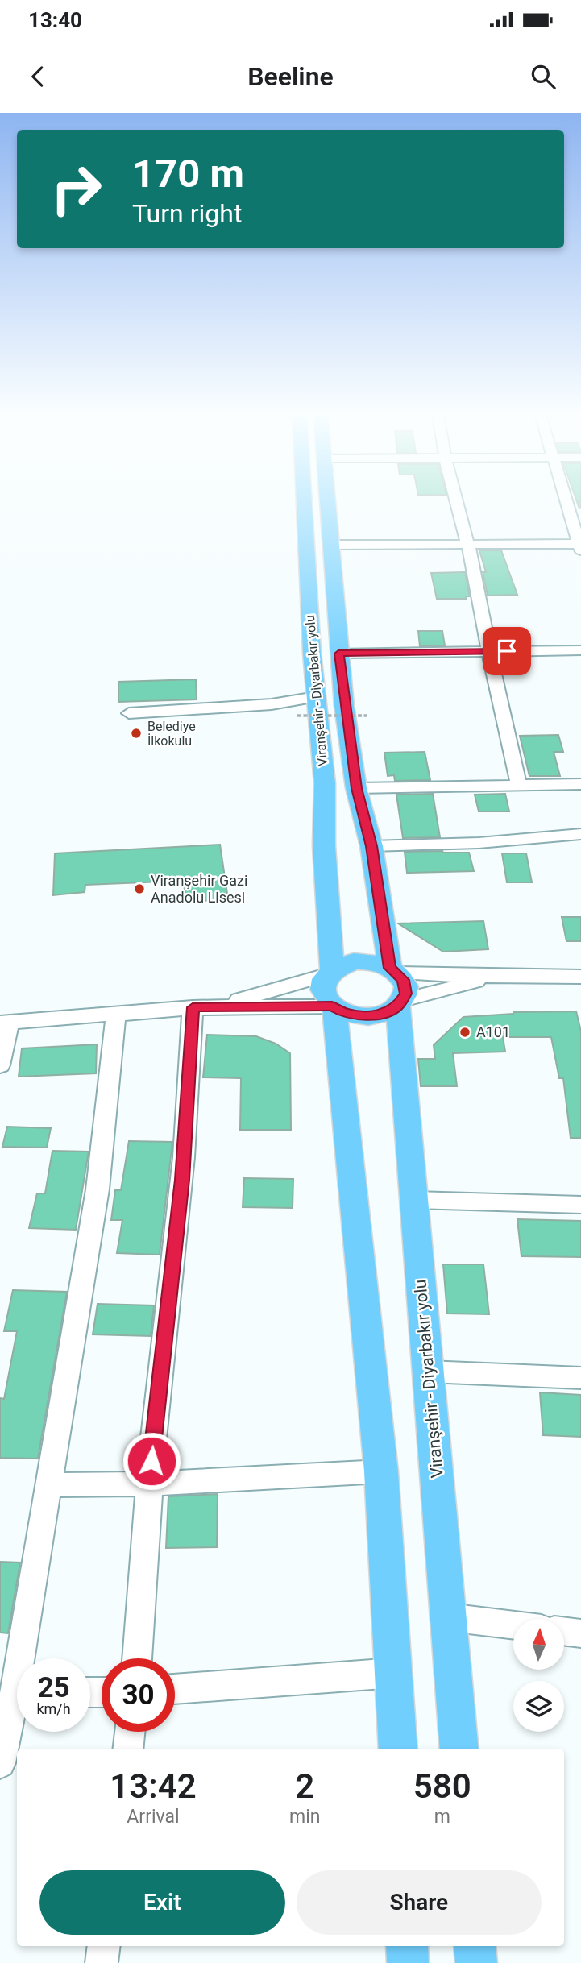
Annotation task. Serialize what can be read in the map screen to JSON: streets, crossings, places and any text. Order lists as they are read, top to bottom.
{
  "streets": {
    "main road": ["Viranşehir - Diyarbakır yolu"]
  },
  "places": ["Belediye İlkokulu", "Viranşehir Gazi Anadolu Lisesi", "A101"],
  "north": "top",
  "page": {
    "status": "13:40",
    "header": "Beeline",
    "turn": ["170 m", "Turn right"],
    "speed": "25 km/h",
    "limit": "30",
    "eta": [
      "13:42",
      "Arrival",
      "2",
      "min",
      "580",
      "m"
    ],
    "buttons": ["Exit", "Share"]
  }
}
